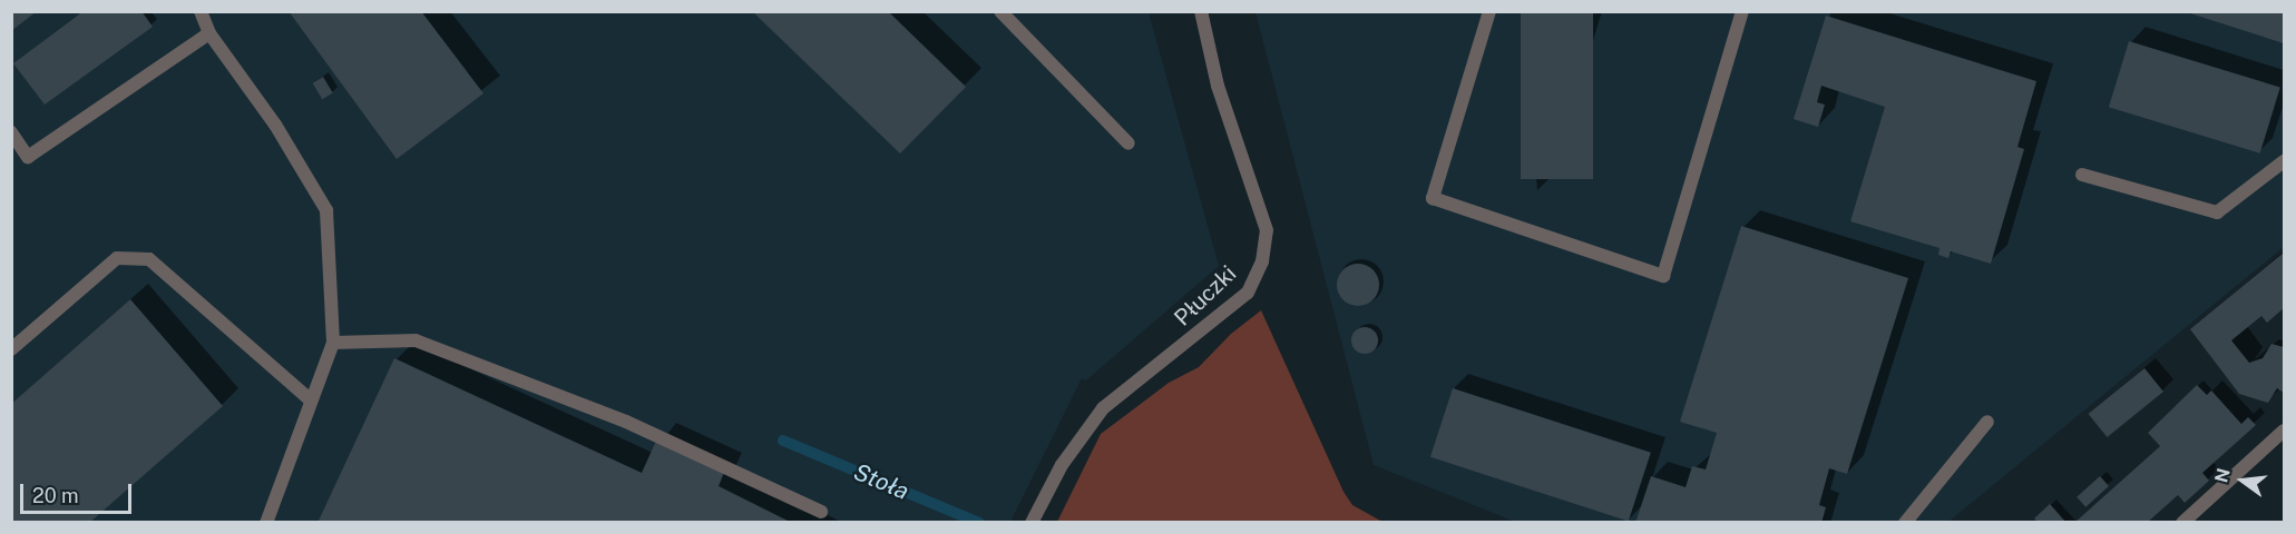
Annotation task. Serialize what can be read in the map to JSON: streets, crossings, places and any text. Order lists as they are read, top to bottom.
{
  "streets": {
    "street": ["Płuczki"]
  },
  "water": ["Stoła"],
  "scale_bar": "20 m",
  "north": "left"
}
